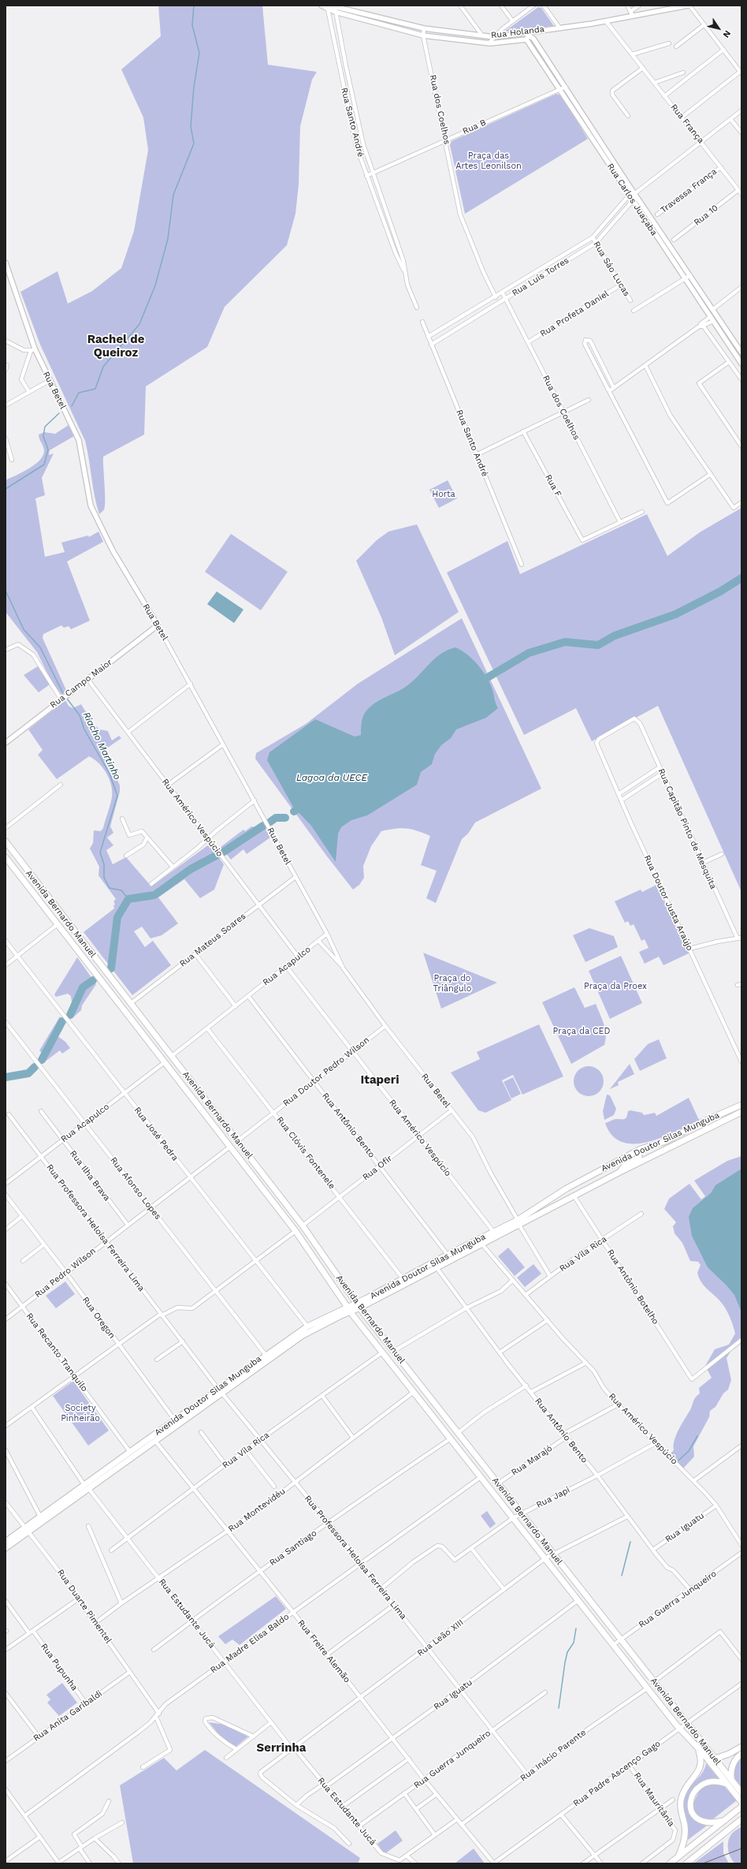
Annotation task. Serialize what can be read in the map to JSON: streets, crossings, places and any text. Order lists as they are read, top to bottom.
{
  "streets": {
    "main road": ["Avenida Bernardo Manuel", "Avenida Doutor Silas Munguba"],
    "street": [
      "Rua Holanda",
      "Rua dos Coelhos",
      "Rua Santo André",
      "Rua França",
      "Rua B",
      "Travessa França",
      "Rua Carlos Juaçaba",
      "Rua 10",
      "Rua Sáo Lucas",
      "Rua Luís Torres",
      "Rua Profeta Daniel",
      "Rua Betel",
      "Rua F",
      "Rua Campo Maior",
      "Rua Américo Vespúcio",
      "Rua Capitão Pinto de Mesquita",
      "Rua Doutor Justa Araújo",
      "Rua Mateus Soares",
      "Rua Acapulco",
      "Rua Doutor Pedro Wilson",
      "Rua Antônio Bento",
      "Rua José Pedra",
      "Rua Clóvis Fontenele",
      "Rua Ofir",
      "Rua Ilha Brava",
      "Rua Afonso Lopes",
      "Rua Professora Heloísa Ferreira Lima",
      "Rua Vila Rica",
      "Rua Pedro Wilson",
      "Rua Antônio Botelho",
      "Rua Oregon",
      "Rua Recanto Tranquilo",
      "Rua Marajó",
      "Rua Japi",
      "Rua Montevidéu",
      "Rua Iguatu",
      "Rua Santiago",
      "Rua Guerra Junqueiro",
      "Rua Duarte Pimentel",
      "Rua Estudante Jucá",
      "Rua Leão XIII",
      "Rua Madre Elisa Baldo",
      "Rua Freire Alemão",
      "Rua Pupunha",
      "Rua Anita Garibaldi",
      "Rua Inácio Parente",
      "Rua Padre Ascenço Gago",
      "Rua Mauritânia"
    ]
  },
  "crossings": [
    ["Rua Holanda", "Rua dos Coelhos"],
    ["Rua Holanda", "Rua Santo André"],
    ["Rua Holanda", "Rua França"],
    ["Rua Holanda", "Rua Carlos Juaçaba"],
    ["Rua dos Coelhos", "Rua B"],
    ["Rua dos Coelhos", "Rua Luís Torres"],
    ["Rua dos Coelhos", "Rua Profeta Daniel"],
    ["Rua dos Coelhos", "Rua F"],
    ["Rua Santo André", "Rua B"],
    ["Rua Santo André", "Rua Luís Torres"],
    ["Rua França", "Travessa França"],
    ["Rua França", "Rua 10"],
    ["Rua França", "Rua Luís Torres"],
    ["Rua B", "Rua Carlos Juaçaba"],
    ["Rua Carlos Juaçaba", "Rua Luís Torres"],
    ["Rua Sáo Lucas", "Rua Luís Torres"],
    ["Rua Sáo Lucas", "Rua Profeta Daniel"],
    ["Rua Betel", "Rua Campo Maior"],
    ["Rua Betel", "Rua Mateus Soares"],
    ["Rua Betel", "Rua Acapulco"],
    ["Rua Betel", "Rua Doutor Pedro Wilson"],
    ["Rua Betel", "Avenida Doutor Silas Munguba"],
    ["Rua Betel", "Rua Ofir"],
    ["Rua Betel", "Rua Vila Rica"],
    ["Rua Campo Maior", "Rua Américo Vespúcio"],
    ["Rua Américo Vespúcio", "Rua Mateus Soares"],
    ["Rua Américo Vespúcio", "Rua Acapulco"],
    ["Rua Américo Vespúcio", "Rua Doutor Pedro Wilson"],
    ["Rua Américo Vespúcio", "Avenida Doutor Silas Munguba"],
    ["Rua Américo Vespúcio", "Rua Ofir"],
    ["Rua Américo Vespúcio", "Rua Vila Rica"],
    ["Rua Américo Vespúcio", "Rua Marajó"],
    ["Rua Américo Vespúcio", "Rua Japi"],
    ["Rua Américo Vespúcio", "Rua Iguatu"],
    ["Rua Capitão Pinto de Mesquita", "Rua Doutor Justa Araújo"],
    ["Avenida Bernardo Manuel", "Rua Mateus Soares"],
    ["Avenida Bernardo Manuel", "Rua Acapulco"],
    ["Avenida Bernardo Manuel", "Rua Doutor Pedro Wilson"],
    ["Avenida Bernardo Manuel", "Avenida Doutor Silas Munguba"],
    ["Avenida Bernardo Manuel", "Rua Ofir"],
    ["Avenida Bernardo Manuel", "Rua Vila Rica"],
    ["Avenida Bernardo Manuel", "Rua Pedro Wilson"],
    ["Avenida Bernardo Manuel", "Rua Marajó"],
    ["Avenida Bernardo Manuel", "Rua Japi"],
    ["Avenida Bernardo Manuel", "Rua Montevidéu"],
    ["Avenida Bernardo Manuel", "Rua Iguatu"],
    ["Avenida Bernardo Manuel", "Rua Santiago"],
    ["Avenida Bernardo Manuel", "Rua Guerra Junqueiro"],
    ["Avenida Bernardo Manuel", "Rua Leão XIII"],
    ["Avenida Bernardo Manuel", "Rua Madre Elisa Baldo"],
    ["Avenida Bernardo Manuel", "Rua Inácio Parente"],
    ["Avenida Bernardo Manuel", "Rua Padre Ascenço Gago"],
    ["Rua Acapulco", "Rua Antônio Bento"],
    ["Rua Acapulco", "Rua José Pedra"],
    ["Rua Acapulco", "Rua Clóvis Fontenele"],
    ["Rua Acapulco", "Rua Ilha Brava"],
    ["Rua Acapulco", "Rua Afonso Lopes"],
    ["Rua Acapulco", "Rua Professora Heloísa Ferreira Lima"],
    ["Rua Doutor Pedro Wilson", "Rua Antônio Bento"],
    ["Rua Doutor Pedro Wilson", "Rua Clóvis Fontenele"],
    ["Rua Antônio Bento", "Avenida Doutor Silas Munguba"],
    ["Rua Antônio Bento", "Rua Ofir"],
    ["Rua Antônio Bento", "Rua Marajó"],
    ["Rua Antônio Bento", "Rua Japi"],
    ["Rua Antônio Bento", "Rua Iguatu"],
    ["Rua Antônio Bento", "Rua Guerra Junqueiro"],
    ["Rua Antônio Bento", "Rua Leão XIII"],
    ["Rua José Pedra", "Avenida Doutor Silas Munguba"],
    ["Rua José Pedra", "Rua Pedro Wilson"],
    ["Avenida Doutor Silas Munguba", "Rua Clóvis Fontenele"],
    ["Avenida Doutor Silas Munguba", "Rua Afonso Lopes"],
    ["Avenida Doutor Silas Munguba", "Rua Professora Heloísa Ferreira Lima"],
    ["Avenida Doutor Silas Munguba", "Rua Antônio Botelho"],
    ["Avenida Doutor Silas Munguba", "Rua Oregon"],
    ["Avenida Doutor Silas Munguba", "Rua Recanto Tranquilo"],
    ["Avenida Doutor Silas Munguba", "Rua Duarte Pimentel"],
    ["Avenida Doutor Silas Munguba", "Rua Estudante Jucá"],
    ["Avenida Doutor Silas Munguba", "Rua Freire Alemão"],
    ["Rua Clóvis Fontenele", "Rua Ofir"],
    ["Rua Ilha Brava", "Rua Pedro Wilson"],
    ["Rua Afonso Lopes", "Rua Pedro Wilson"],
    ["Rua Professora Heloísa Ferreira Lima", "Rua Vila Rica"],
    ["Rua Professora Heloísa Ferreira Lima", "Rua Pedro Wilson"],
    ["Rua Professora Heloísa Ferreira Lima", "Rua Japi"],
    ["Rua Professora Heloísa Ferreira Lima", "Rua Montevidéu"],
    ["Rua Professora Heloísa Ferreira Lima", "Rua Iguatu"],
    ["Rua Professora Heloísa Ferreira Lima", "Rua Santiago"],
    ["Rua Professora Heloísa Ferreira Lima", "Rua Guerra Junqueiro"],
    ["Rua Professora Heloísa Ferreira Lima", "Rua Leão XIII"],
    ["Rua Professora Heloísa Ferreira Lima", "Rua Madre Elisa Baldo"],
    ["Rua Professora Heloísa Ferreira Lima", "Rua Inácio Parente"],
    ["Rua Vila Rica", "Rua Antônio Botelho"],
    ["Rua Vila Rica", "Rua Estudante Jucá"],
    ["Rua Vila Rica", "Rua Freire Alemão"],
    ["Rua Pedro Wilson", "Rua Oregon"],
    ["Rua Pedro Wilson", "Rua Recanto Tranquilo"],
    ["Rua Montevidéu", "Rua Duarte Pimentel"],
    ["Rua Montevidéu", "Rua Estudante Jucá"],
    ["Rua Montevidéu", "Rua Freire Alemão"],
    ["Rua Iguatu", "Rua Estudante Jucá"],
    ["Rua Iguatu", "Rua Leão XIII"],
    ["Rua Iguatu", "Rua Freire Alemão"],
    ["Rua Santiago", "Rua Estudante Jucá"],
    ["Rua Santiago", "Rua Freire Alemão"],
    ["Rua Guerra Junqueiro", "Rua Estudante Jucá"],
    ["Rua Guerra Junqueiro", "Rua Freire Alemão"],
    ["Rua Duarte Pimentel", "Rua Madre Elisa Baldo"],
    ["Rua Duarte Pimentel", "Rua Anita Garibaldi"],
    ["Rua Estudante Jucá", "Rua Leão XIII"],
    ["Rua Estudante Jucá", "Rua Madre Elisa Baldo"],
    ["Rua Leão XIII", "Rua Freire Alemão"],
    ["Rua Madre Elisa Baldo", "Rua Freire Alemão"],
    ["Rua Freire Alemão", "Rua Inácio Parente"],
    ["Rua Freire Alemão", "Rua Padre Ascenço Gago"],
    ["Rua Pupunha", "Rua Anita Garibaldi"],
    ["Rua Padre Ascenço Gago", "Rua Mauritânia"]
  ],
  "districts": ["Rachel de Queiroz", "Itaperi", "Serrinha"],
  "water": ["Riacho Martinho", "Lagoa da UECE"],
  "parks": [
    "Praça das Artes Leonilson",
    "Horta",
    "Praça do Triângulo",
    "Praça da Proex",
    "Praça da CED",
    "Society Pinheirão"
  ],
  "north": "bottom right"
}
